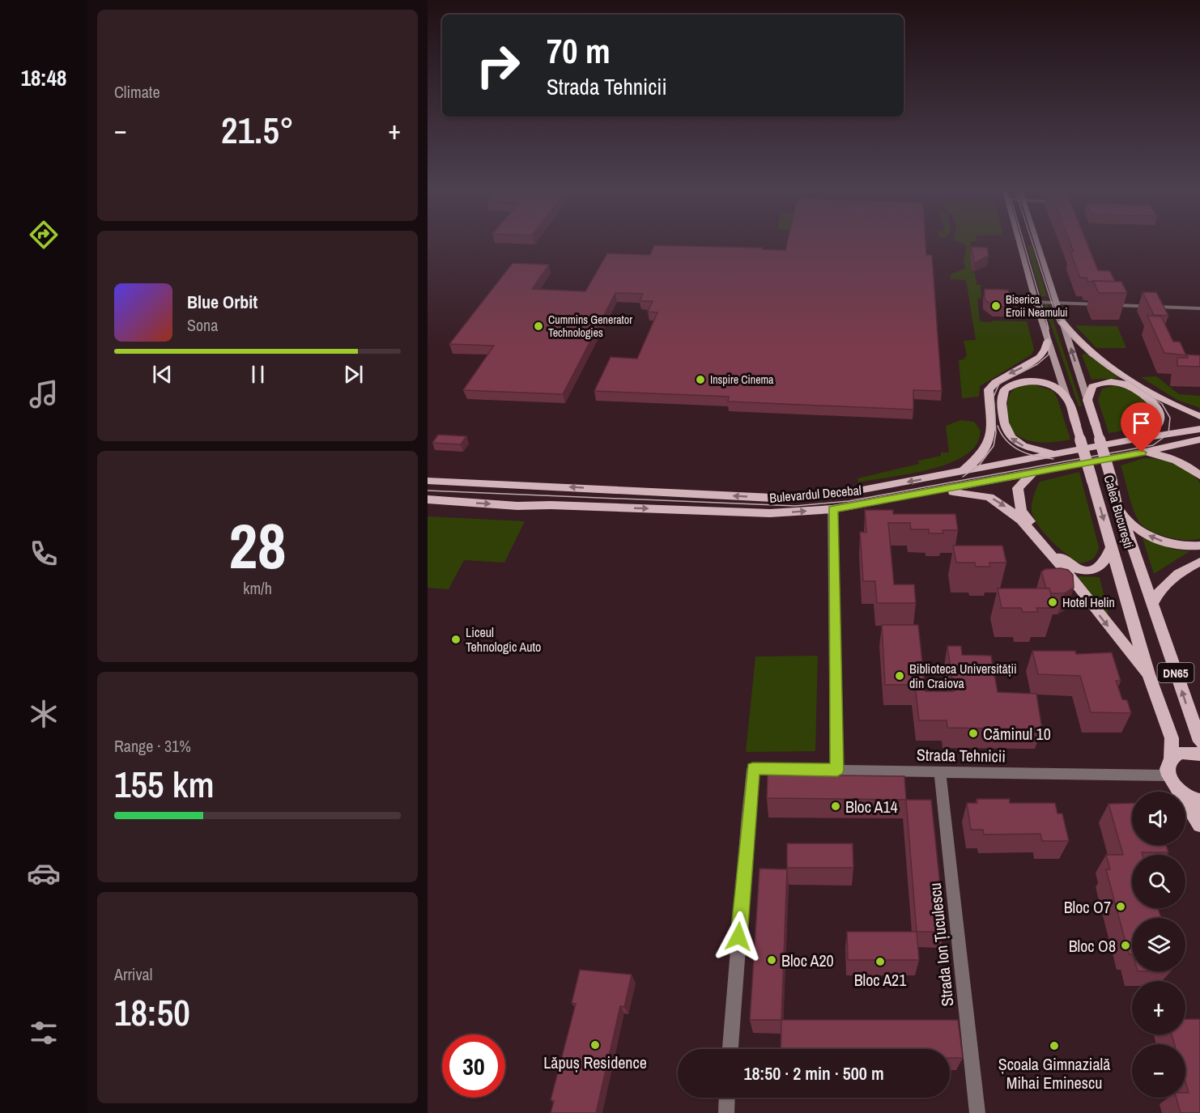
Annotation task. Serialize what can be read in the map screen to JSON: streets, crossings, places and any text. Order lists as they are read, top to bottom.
{
  "streets": {
    "main road": ["Bulevardul Decebal", "Calea București", "DN65"],
    "street": ["Strada Tehnicii", "Strada Ion Țuculescu"]
  },
  "crossings": [
    ["Calea București", "Strada Tehnicii"],
    ["Strada Tehnicii", "Strada Ion Țuculescu"]
  ],
  "places": [
    "Biserica Eroii Neamului",
    "Cummins Generator Technologies",
    "Inspire Cinema",
    "Hotel Helin",
    "Liceul Tehnologic Auto",
    "Biblioteca Universității din Craiova",
    "Căminul 10",
    "Bloc A14",
    "Bloc O7",
    "Bloc O8",
    "Bloc A20",
    "Bloc A21",
    "Lăpuș Residence",
    "Școala Gimnazială Mihai Eminescu"
  ],
  "page": {
    "tabs": "18:48",
    "tile": [
      "Climate",
      ["28", "km/h"],
      ["Range · 31%", "155 km"],
      ["Arrival", "18:50"]
    ],
    "turn": ["70 m", "Strada Tehnicii"],
    "heat": ["−", "21.5°", "+"],
    "song": ["Blue Orbit", "Sona"],
    "map_buttons": ["+", "−"],
    "limit": "30",
    "trip": "18:50 · 2 min · 500 m"
  }
}
